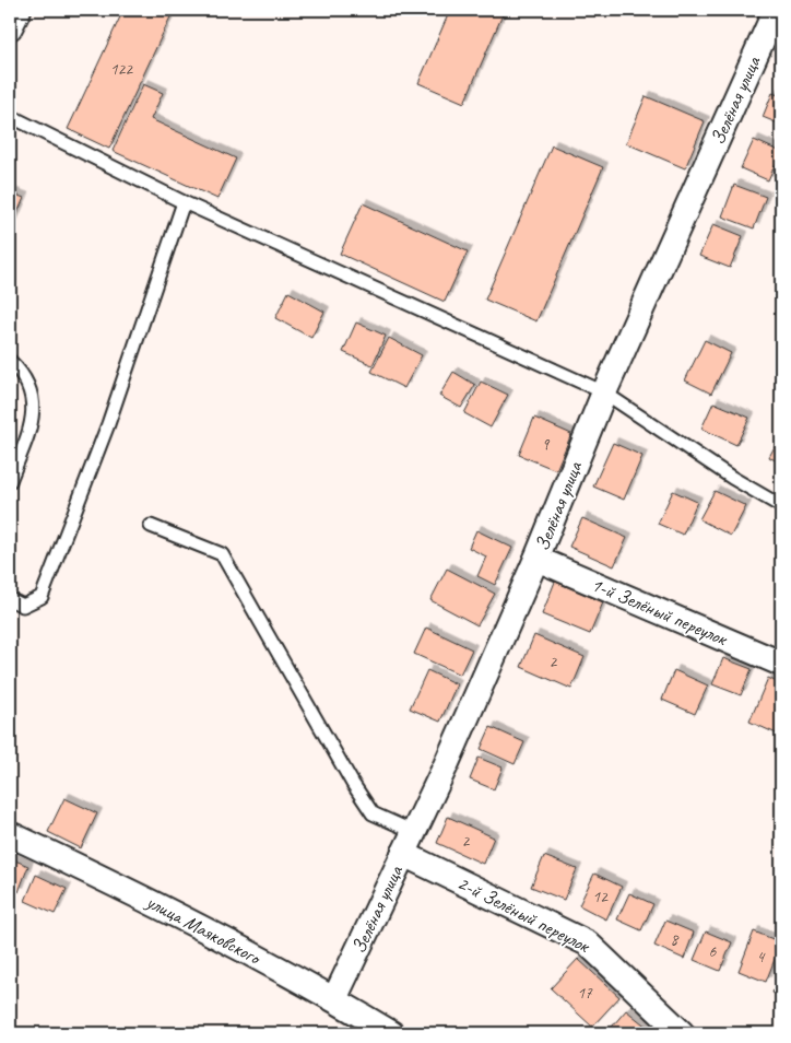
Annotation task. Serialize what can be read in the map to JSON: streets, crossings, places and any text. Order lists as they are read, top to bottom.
{
  "streets": {
    "street": [
      "Зелёная улица",
      "1-й Зелёный переулок",
      "2-й Зелёный переулок",
      "улица Маяковского"
    ]
  },
  "crossings": [
    ["Зелёная улица", "1-й Зелёный переулок"],
    ["Зелёная улица", "2-й Зелёный переулок"],
    ["Зелёная улица", "улица Маяковского"]
  ],
  "house_numbers": [
    "122",
    "9",
    "2",
    "2",
    "12",
    "8",
    "6",
    "4",
    "17"
  ]
}
